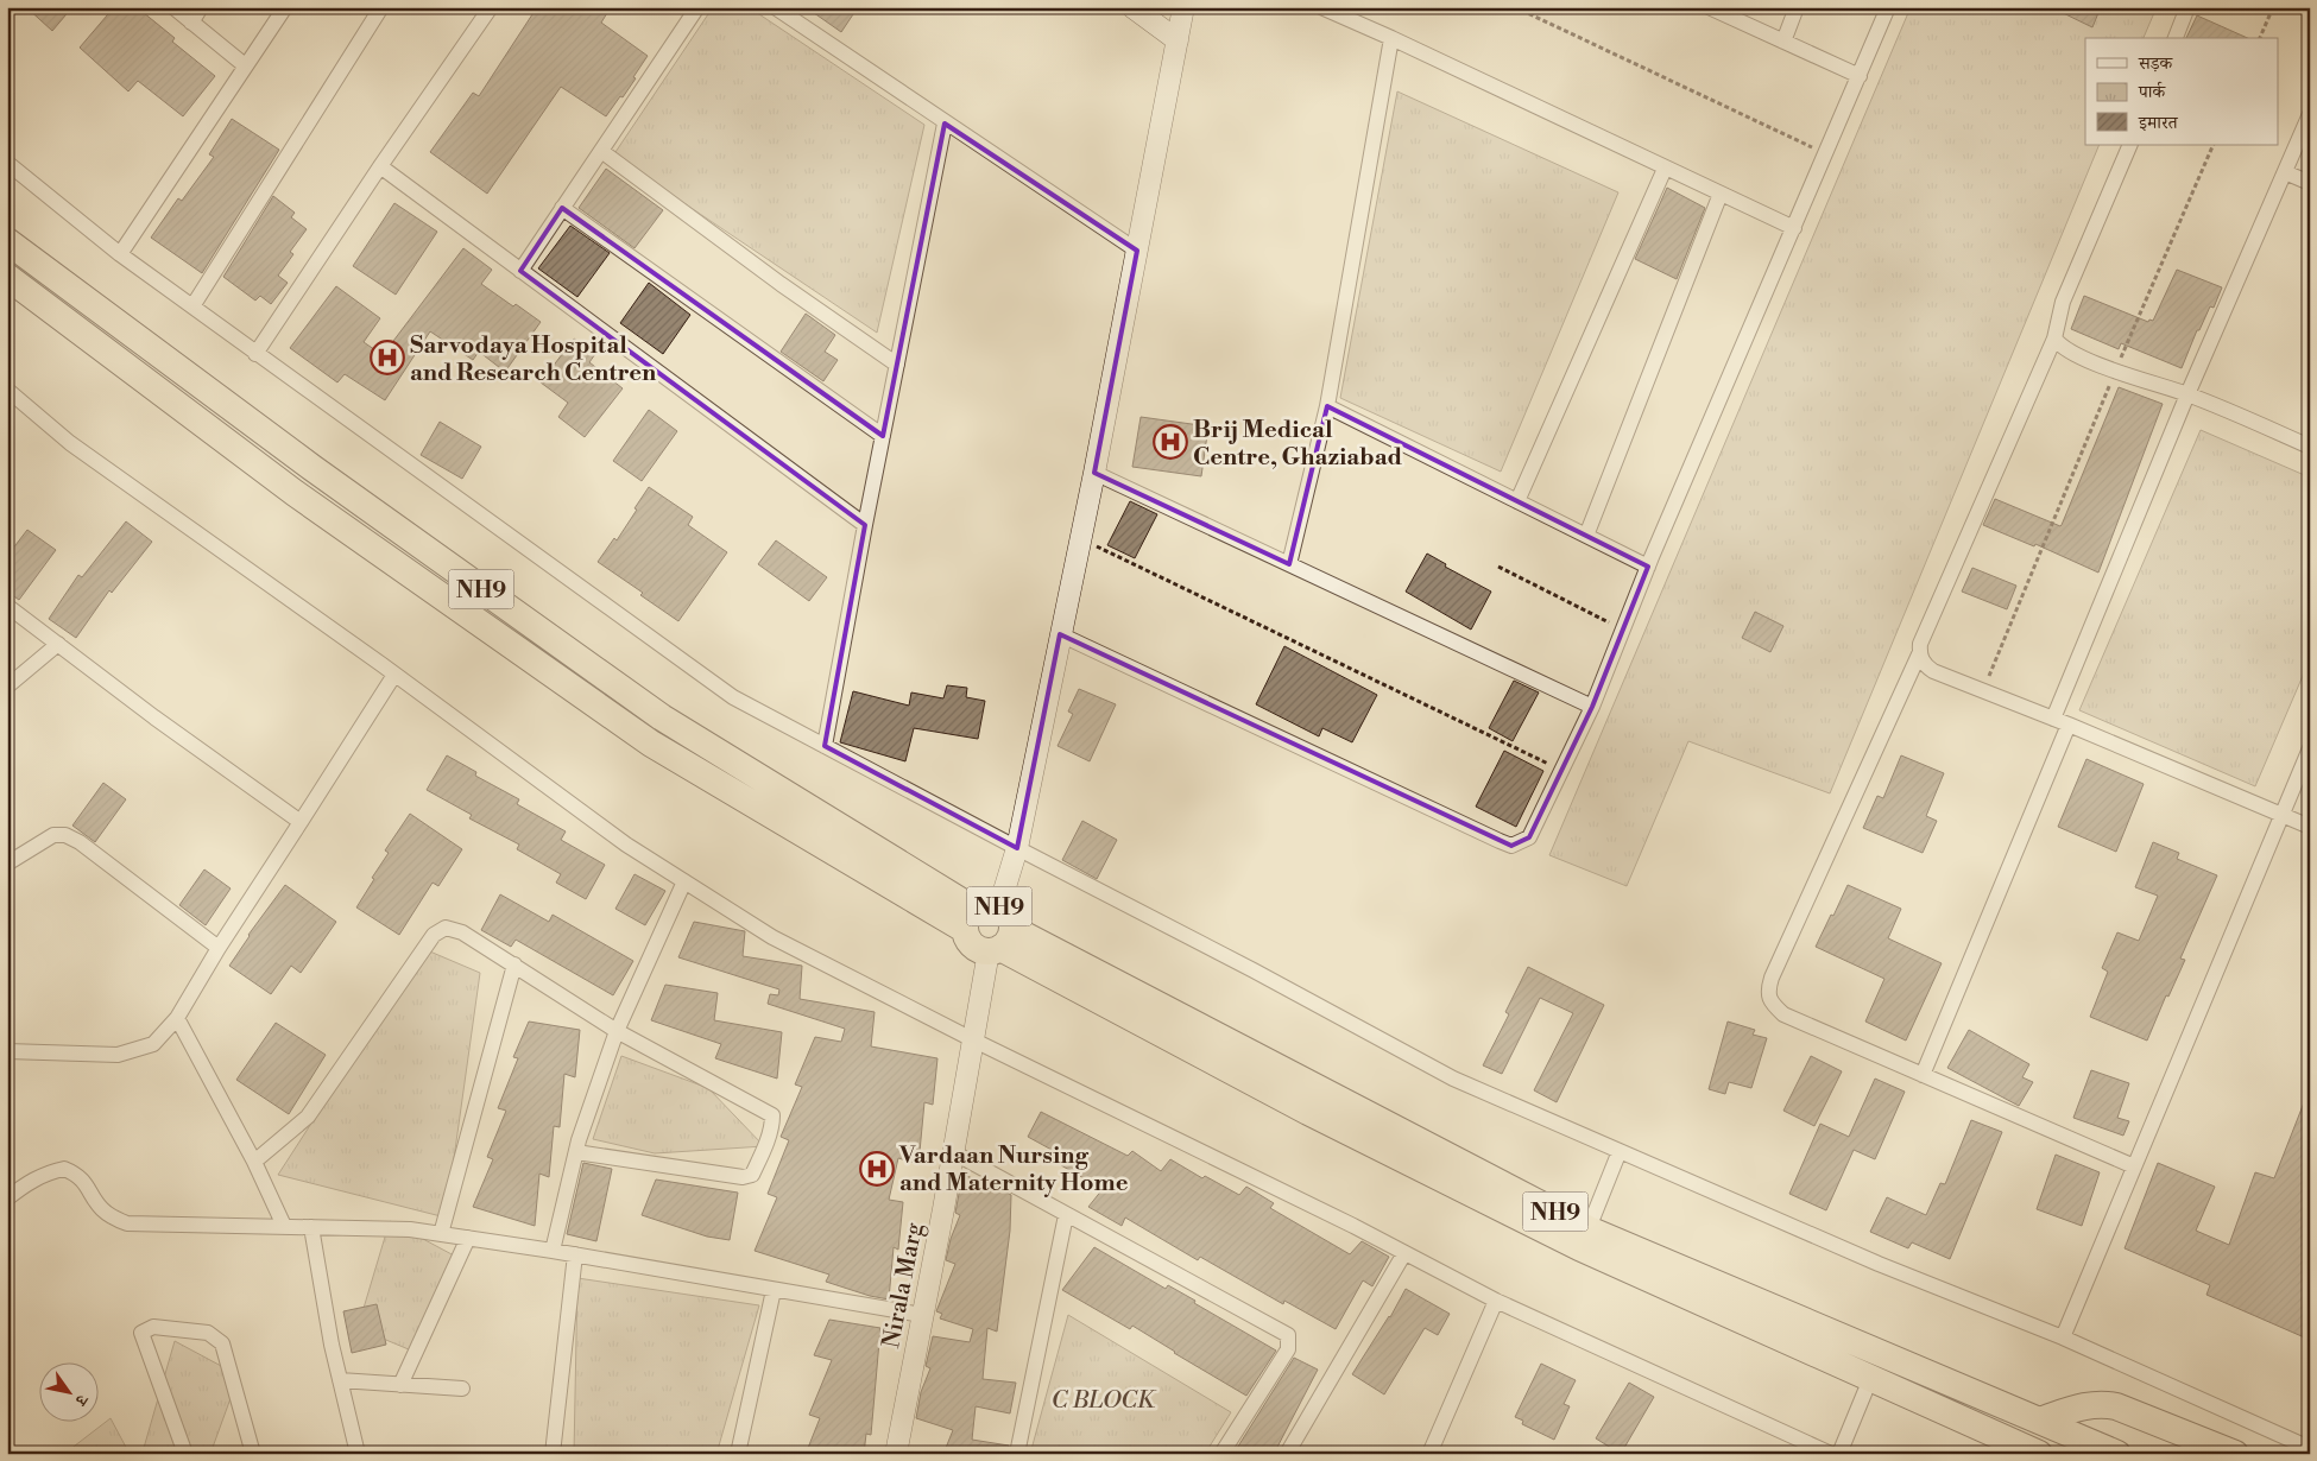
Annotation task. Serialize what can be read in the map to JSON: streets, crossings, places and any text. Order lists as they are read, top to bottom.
{
  "streets": {
    "highway": ["NH9"],
    "street": ["Nirala Marg"]
  },
  "crossings": [
    ["NH9", "Nirala Marg"]
  ],
  "parks": ["C BLOCK"],
  "places": {
    "hospital": ["Sarvodaya Hospital and Research Centren", "Brij Medical Centre, Ghaziabad", "Vardaan Nursing and Maternity Home"]
  },
  "legend": ["सड़क", "पार्क", "इमारत"],
  "north": "bottom right"
}
